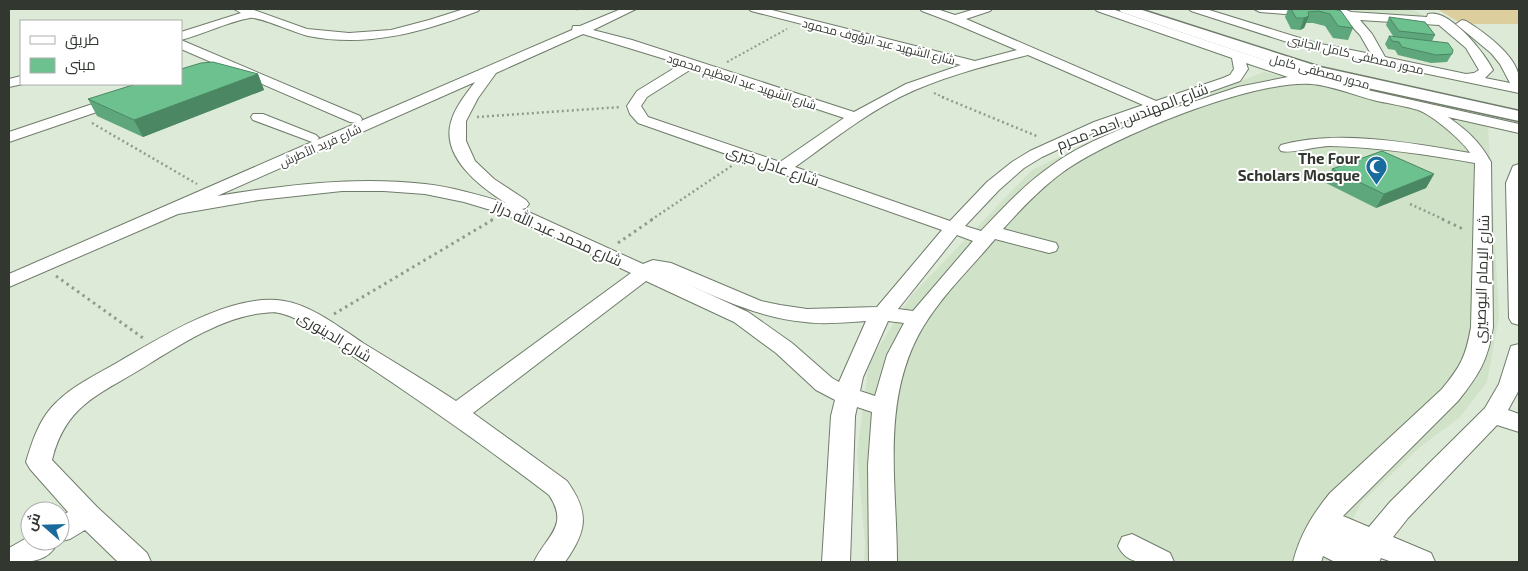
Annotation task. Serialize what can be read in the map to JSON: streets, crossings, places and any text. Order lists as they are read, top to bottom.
{
  "streets": {
    "main road": ["محور مصطفى كامل"],
    "street": [
      "شارع الشهيد عبد الرؤوف محمود",
      "محور مصطفى كامل الجانبى",
      "شارع الشهيد عبد العظيم محمود",
      "شارع المهندس احمد محرم",
      "شارع فريد الأطرش",
      "شارع عادل خيرى",
      "شارع محمد عبد الله دراز",
      "شارع الإمام البوصيري",
      "شارع الدينورى"
    ]
  },
  "crossings": [
    ["شارع الشهيد عبد العظيم محمود", "شارع فريد الأطرش"],
    ["شارع المهندس احمد محرم", "شارع عادل خيرى"],
    ["شارع المهندس احمد محرم", "شارع محمد عبد الله دراز"],
    ["شارع فريد الأطرش", "شارع محمد عبد الله دراز"]
  ],
  "places": {
    "mosque": ["The Four Scholars Mosque"]
  },
  "legend": ["طريق", "مبنى"],
  "north": "left"
}
